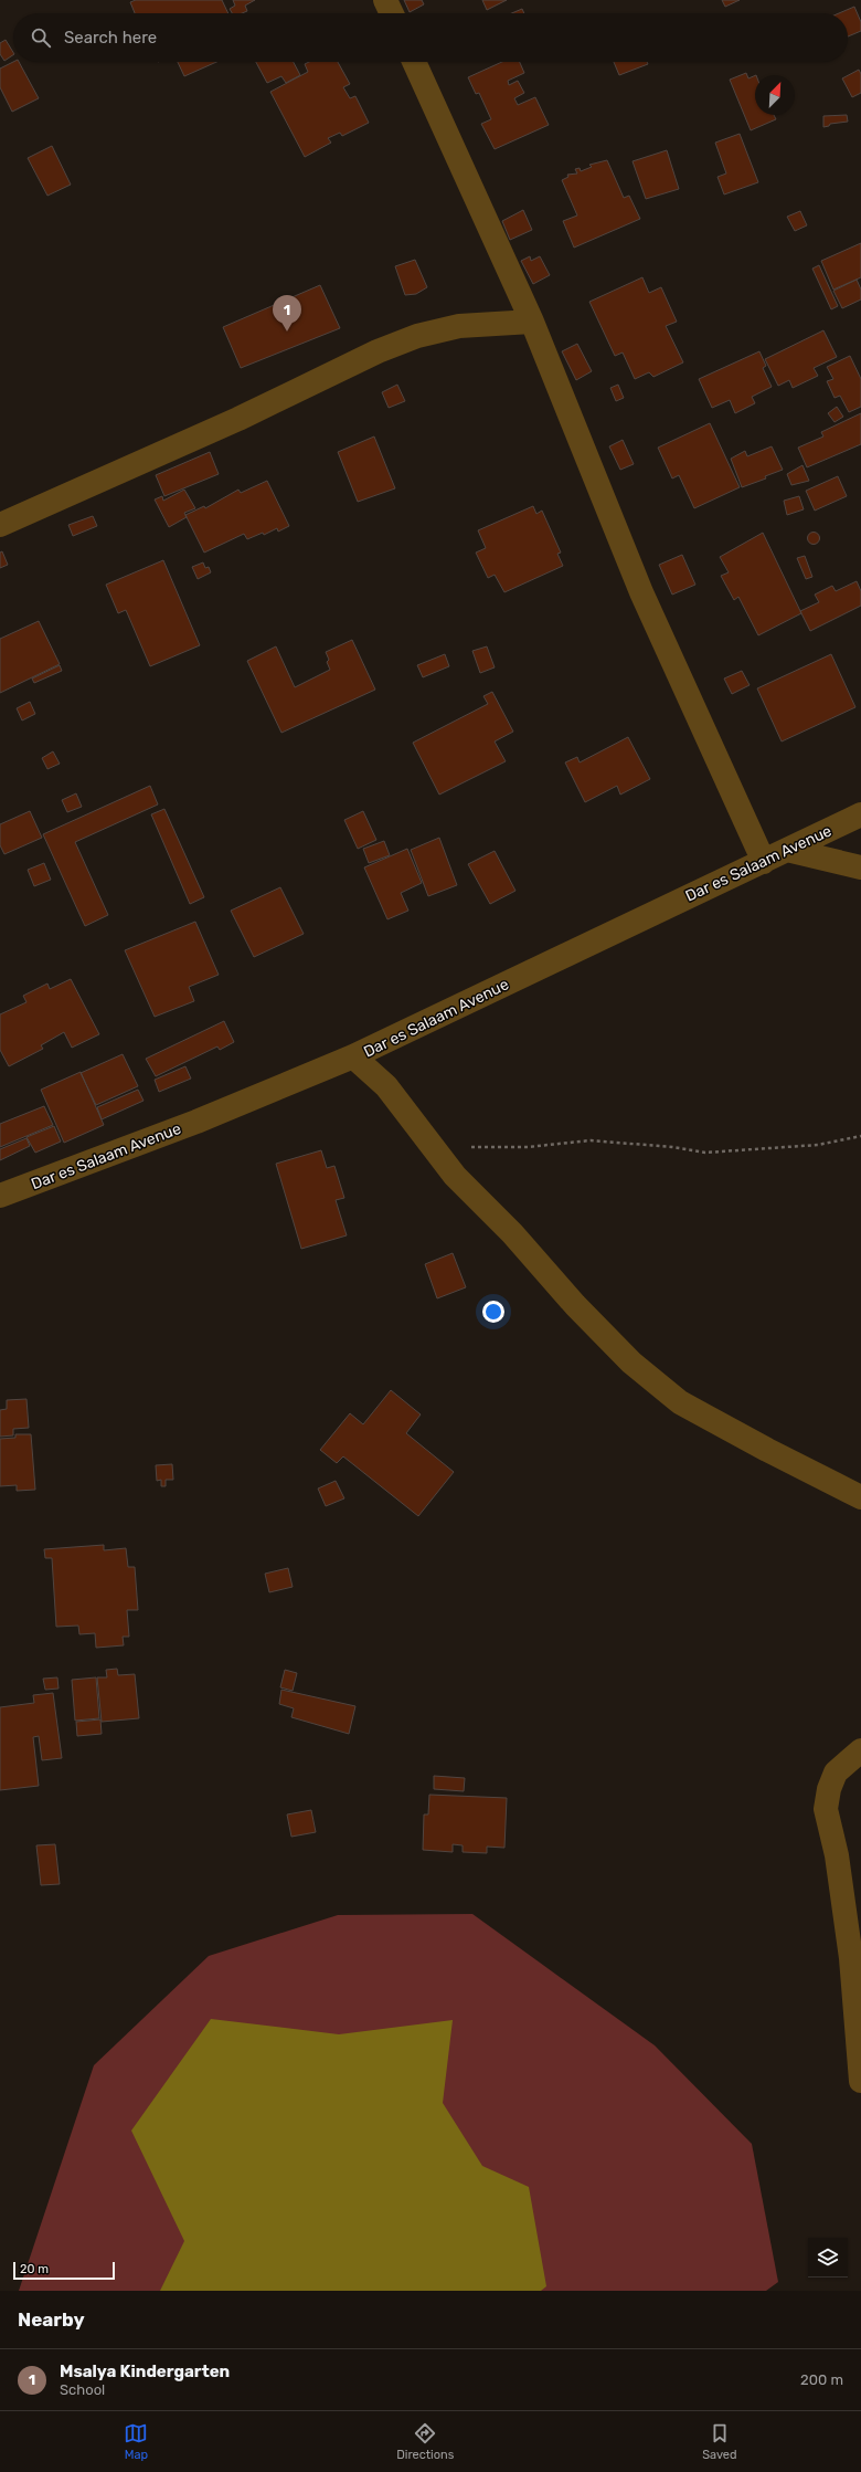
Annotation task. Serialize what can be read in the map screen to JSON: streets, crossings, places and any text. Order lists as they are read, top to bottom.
{
  "streets": {
    "street": ["Dar es Salaam Avenue"]
  },
  "scale_bar": "20 m",
  "north": "top right",
  "page": {
    "search": "Search here",
    "pins": "1",
    "scale": "20 m",
    "heading": "Nearby",
    "list": [
      {
        "mark": "1",
        "name": "Msalya Kindergarten",
        "note": "School",
        "value": "200 m"
      }
    ],
    "nav": ["Map", "Directions", "Saved"]
  }
}
